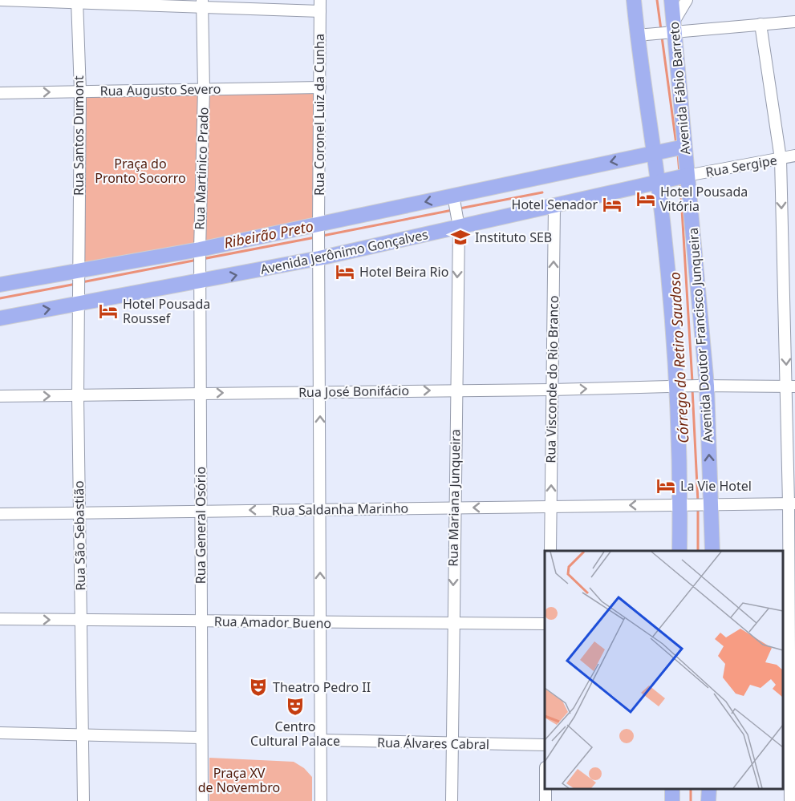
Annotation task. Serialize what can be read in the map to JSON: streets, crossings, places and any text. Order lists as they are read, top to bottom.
{
  "streets": {
    "main road": ["Avenida Fábio Barreto", "Avenida Jerônimo Gonçalves", "Avenida Doutor Francisco Junqueira"],
    "street": [
      "Rua Augusto Severo",
      "Rua Coronel Luiz da Cunha",
      "Rua Santos Dumont",
      "Rua Sergipe",
      "Rua Martinico Prado",
      "Rua Visconde do Rio Branco",
      "Rua José Bonifácio",
      "Rua Mariana Junqueira",
      "Rua Saldanha Marinho",
      "Rua General Osório",
      "Rua São Sebastião",
      "Rua Amador Bueno",
      "Rua Álvares Cabral"
    ]
  },
  "crossings": [
    ["Avenida Fábio Barreto", "Rua Sergipe"],
    ["Avenida Fábio Barreto", "Avenida Jerônimo Gonçalves"],
    ["Avenida Fábio Barreto", "Avenida Doutor Francisco Junqueira"],
    ["Rua Augusto Severo", "Rua Coronel Luiz da Cunha"],
    ["Rua Augusto Severo", "Rua Santos Dumont"],
    ["Rua Augusto Severo", "Rua Martinico Prado"],
    ["Rua Coronel Luiz da Cunha", "Avenida Jerônimo Gonçalves"],
    ["Rua Coronel Luiz da Cunha", "Rua José Bonifácio"],
    ["Rua Coronel Luiz da Cunha", "Rua Saldanha Marinho"],
    ["Rua Coronel Luiz da Cunha", "Rua Amador Bueno"],
    ["Rua Coronel Luiz da Cunha", "Rua Álvares Cabral"],
    ["Rua Santos Dumont", "Rua São Sebastião"],
    ["Rua Sergipe", "Avenida Jerônimo Gonçalves"],
    ["Rua Sergipe", "Avenida Doutor Francisco Junqueira"],
    ["Rua Martinico Prado", "Rua General Osório"],
    ["Avenida Jerônimo Gonçalves", "Avenida Doutor Francisco Junqueira"],
    ["Avenida Jerônimo Gonçalves", "Rua Visconde do Rio Branco"],
    ["Avenida Jerônimo Gonçalves", "Rua Mariana Junqueira"],
    ["Avenida Jerônimo Gonçalves", "Rua General Osório"],
    ["Avenida Jerônimo Gonçalves", "Rua São Sebastião"],
    ["Avenida Doutor Francisco Junqueira", "Rua José Bonifácio"],
    ["Avenida Doutor Francisco Junqueira", "Rua Saldanha Marinho"],
    ["Rua Visconde do Rio Branco", "Rua José Bonifácio"],
    ["Rua Visconde do Rio Branco", "Rua Saldanha Marinho"],
    ["Rua José Bonifácio", "Rua Mariana Junqueira"],
    ["Rua José Bonifácio", "Rua General Osório"],
    ["Rua José Bonifácio", "Rua São Sebastião"],
    ["Rua Mariana Junqueira", "Rua Saldanha Marinho"],
    ["Rua Mariana Junqueira", "Rua Amador Bueno"],
    ["Rua Mariana Junqueira", "Rua Álvares Cabral"],
    ["Rua Saldanha Marinho", "Rua General Osório"],
    ["Rua Saldanha Marinho", "Rua São Sebastião"],
    ["Rua General Osório", "Rua Amador Bueno"],
    ["Rua São Sebastião", "Rua Amador Bueno"]
  ],
  "one_way": [
    "Rua Visconde do Rio Branco",
    "Rua José Bonifácio",
    "Rua Mariana Junqueira",
    "Rua Saldanha Marinho"
  ],
  "water": ["Ribeirão Preto", "Córrego do Retiro Saudoso"],
  "parks": ["Praça do Pronto Socorro", "Praça XV de Novembro"],
  "places": {
    "hotel": [
      "Hotel Pousada Vitória",
      "Hotel Senador",
      "Hotel Beira Rio",
      "Hotel Pousada Roussef",
      "La Vie Hotel"
    ],
    "school or university": ["Instituto SEB"],
    "theatre": ["Theatro Pedro II", "Centro Cultural Palace"]
  }
}
